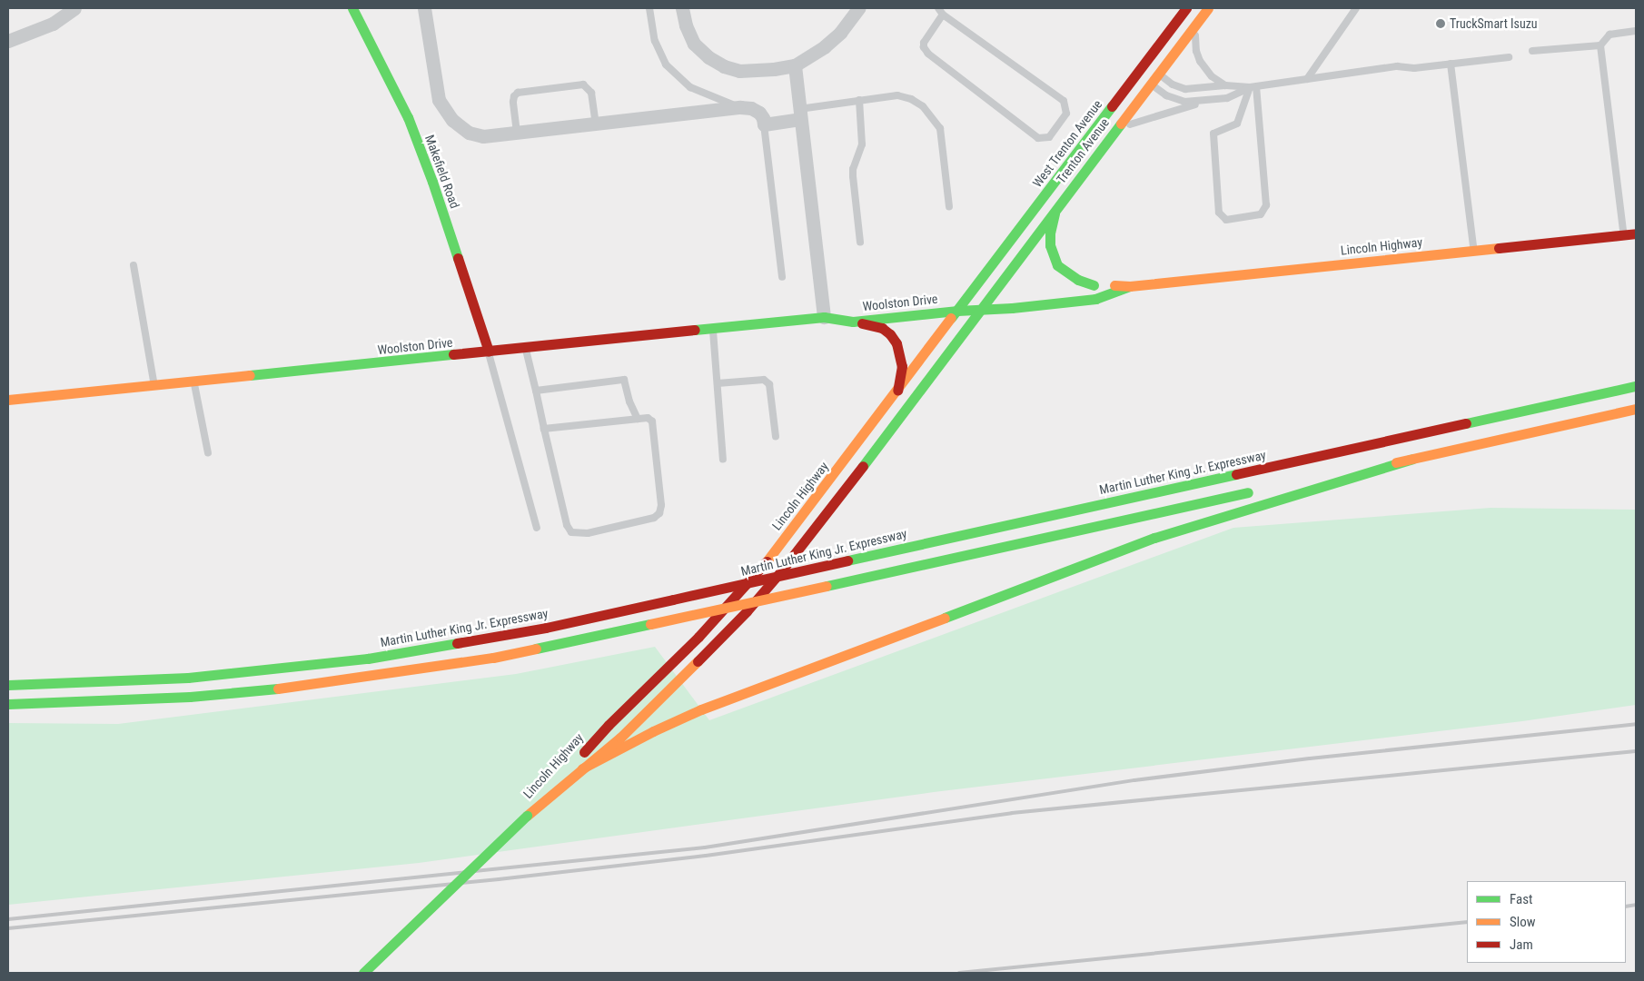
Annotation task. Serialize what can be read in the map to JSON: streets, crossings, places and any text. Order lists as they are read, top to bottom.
{
  "streets": {
    "main road": [
      "West Trenton Avenue",
      "Trenton Avenue",
      "Makefield Road",
      "Lincoln Highway",
      "Woolston Drive",
      "Martin Luther King Jr. Expressway"
    ]
  },
  "crossings": [
    ["West Trenton Avenue", "Trenton Avenue"],
    ["West Trenton Avenue", "Lincoln Highway"],
    ["West Trenton Avenue", "Woolston Drive"],
    ["Trenton Avenue", "Lincoln Highway"],
    ["Trenton Avenue", "Woolston Drive"],
    ["Makefield Road", "Woolston Drive"],
    ["Lincoln Highway", "Woolston Drive"]
  ],
  "places": ["TruckSmart Isuzu"],
  "legend": ["Fast", "Slow", "Jam"]
}
